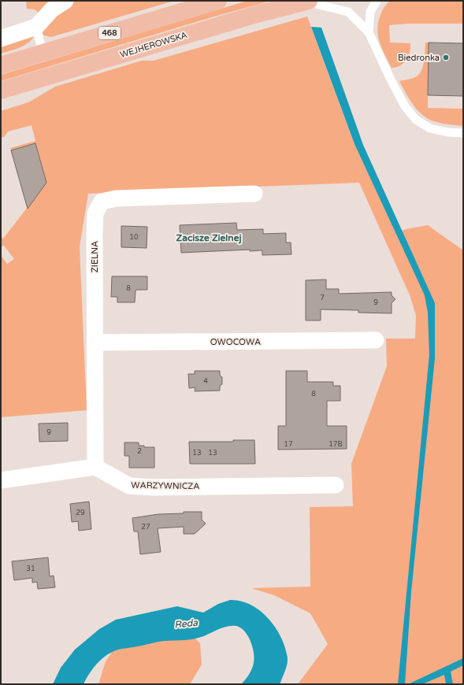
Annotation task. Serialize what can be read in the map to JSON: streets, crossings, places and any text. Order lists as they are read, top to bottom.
{
  "streets": {
    "main road": ["468", "WEJHEROWSKA"],
    "street": ["ZIELNA", "OWOCOWA", "WARZYWNICZA"]
  },
  "crossings": [
    ["ZIELNA", "OWOCOWA"],
    ["ZIELNA", "WARZYWNICZA"]
  ],
  "districts": ["Zacisze Zielnej"],
  "water": ["Reda"],
  "places": ["Biedronka"],
  "house_numbers": [
    "10",
    "8",
    "7",
    "9",
    "4",
    "8",
    "9",
    "17",
    "17B",
    "2",
    "13",
    "13",
    "29",
    "27",
    "31"
  ]
}
